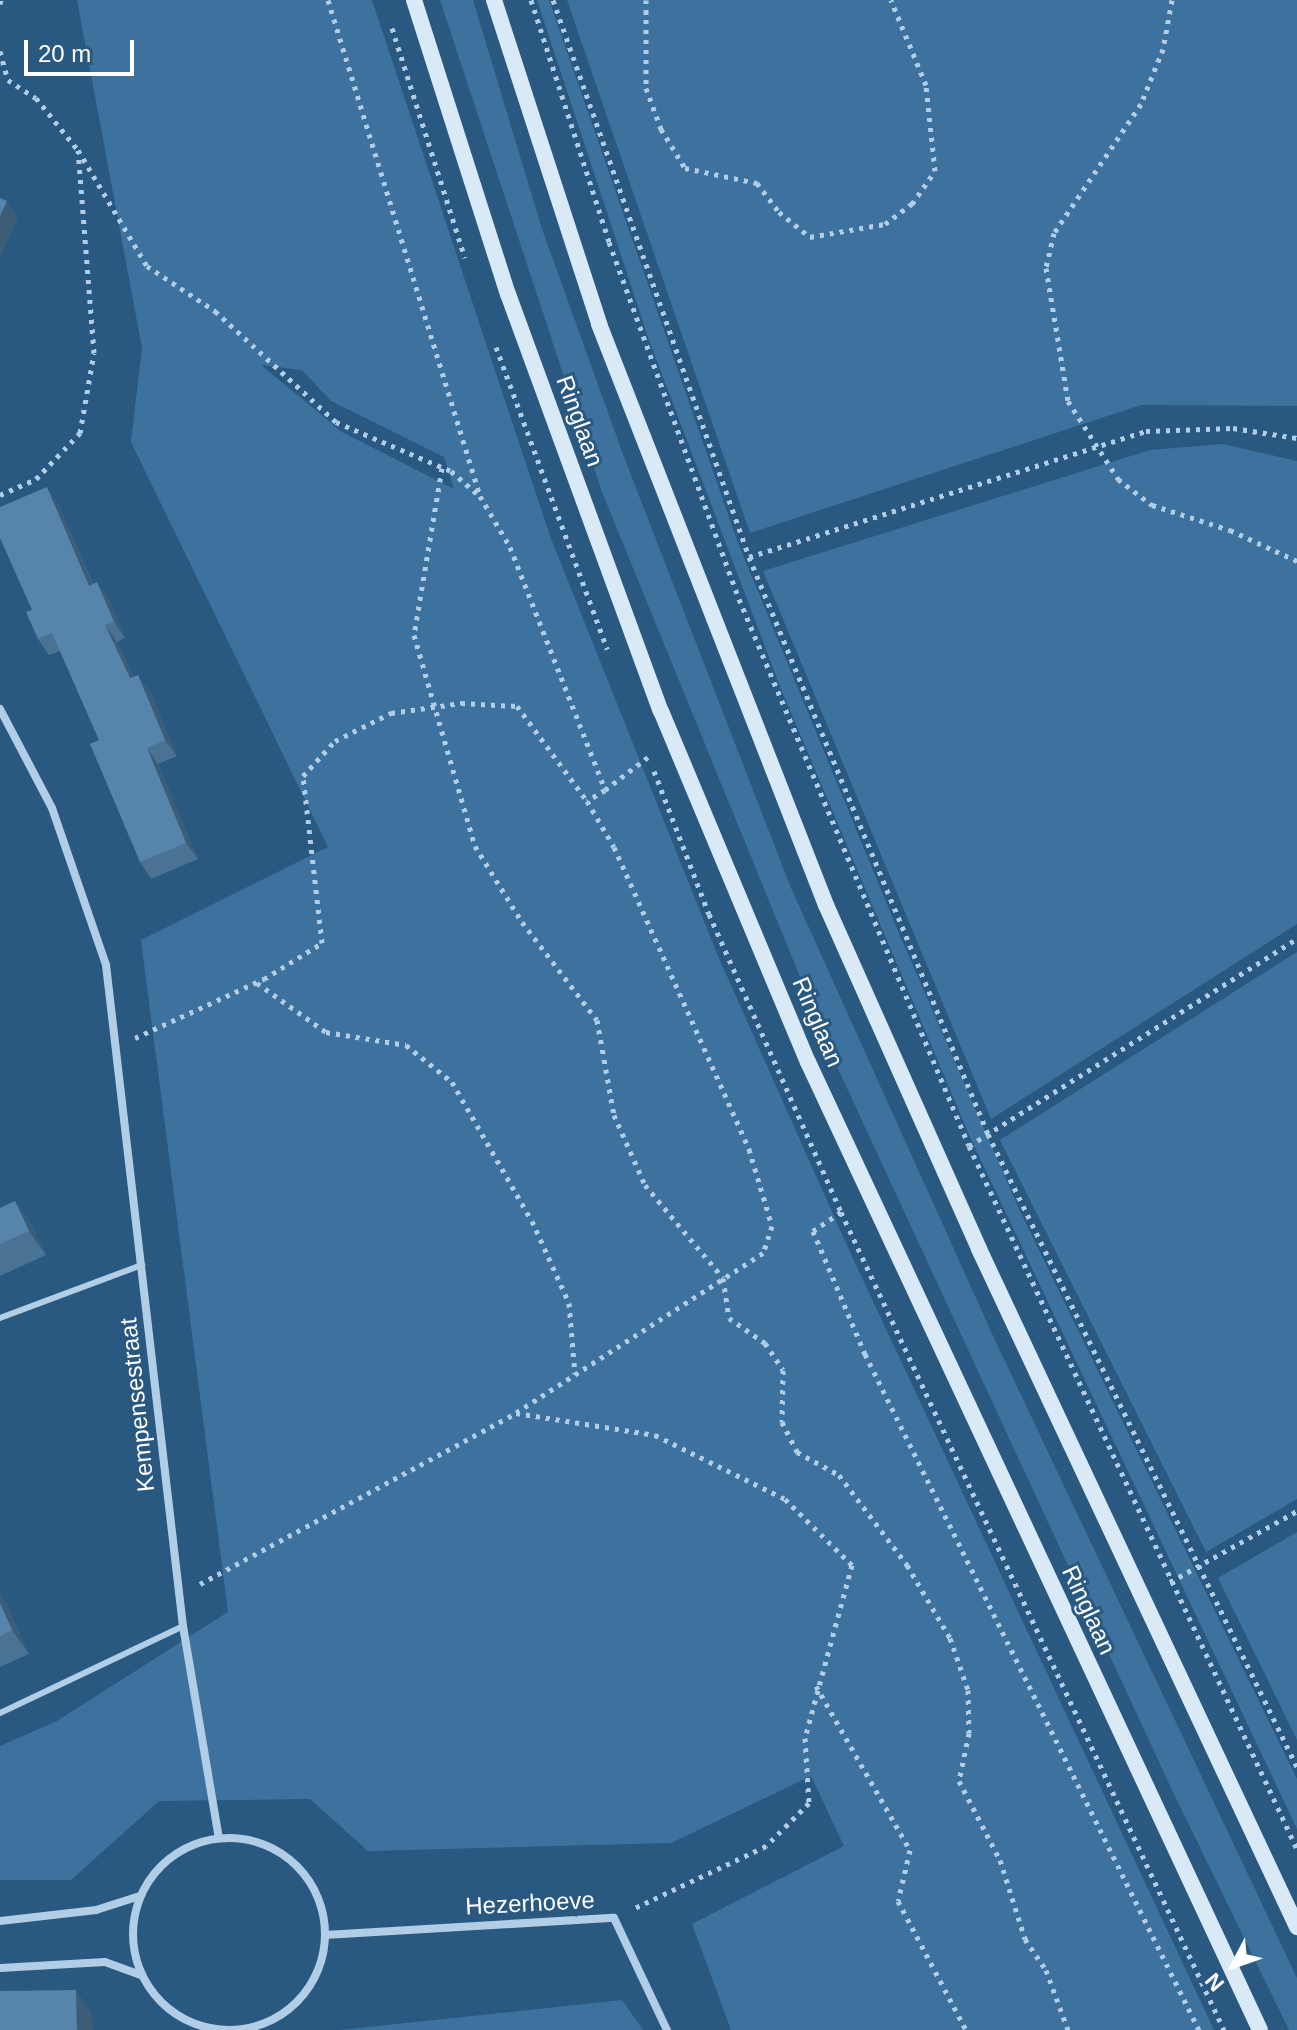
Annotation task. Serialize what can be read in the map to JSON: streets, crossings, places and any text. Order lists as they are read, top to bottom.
{
  "streets": {
    "main road": ["Ringlaan"],
    "street": ["Kempensestraat", "Hezerhoeve"]
  },
  "crossings": [
    ["Kempensestraat", "Hezerhoeve"]
  ],
  "scale_bar": "20 m",
  "north": "bottom left"
}
